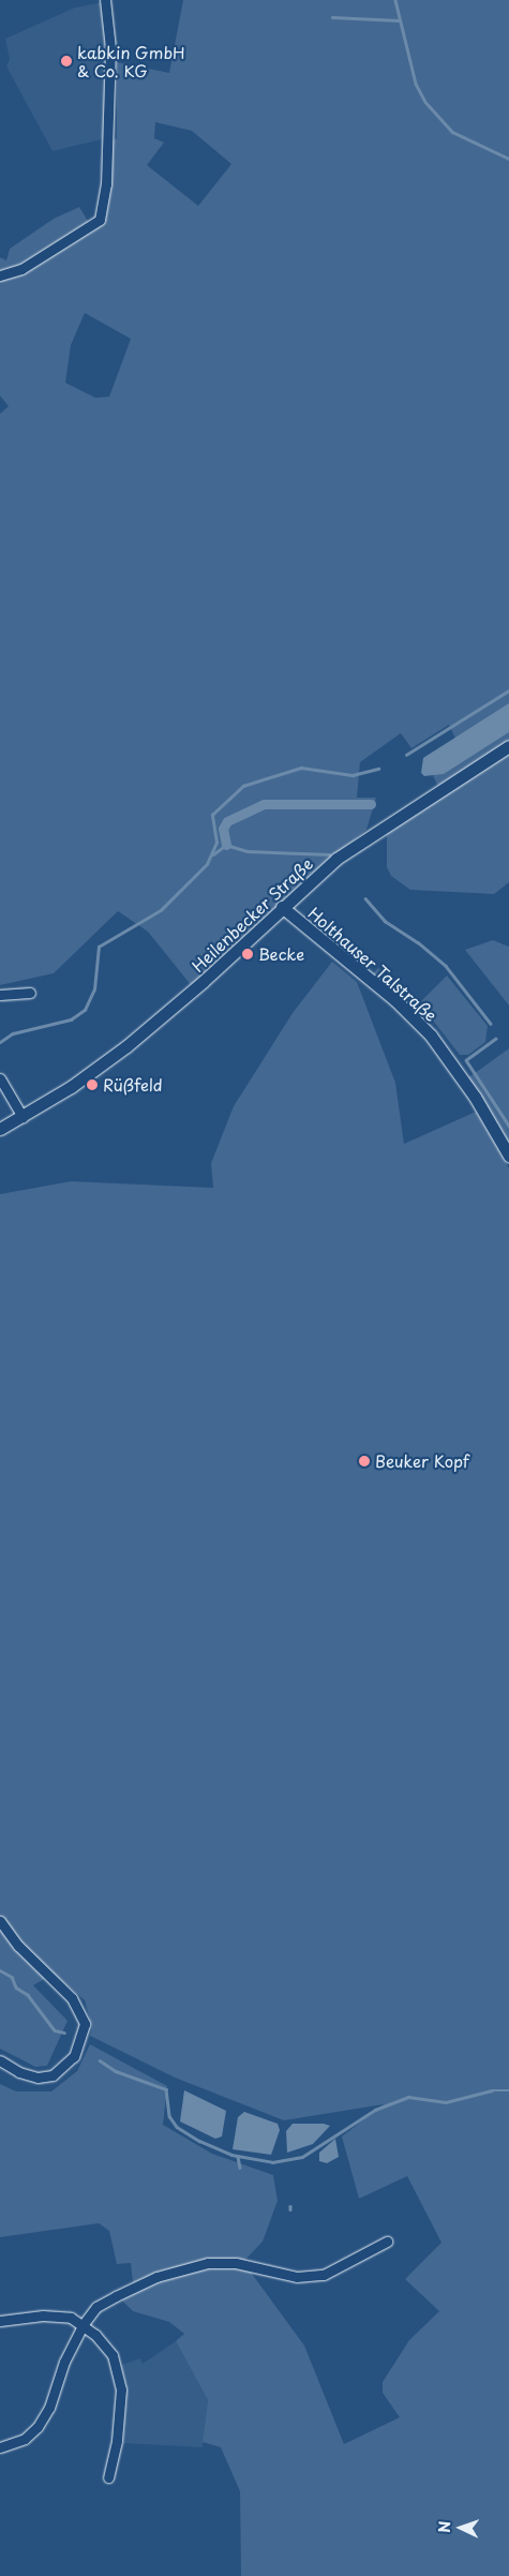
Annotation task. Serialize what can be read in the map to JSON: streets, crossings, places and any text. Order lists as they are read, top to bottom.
{
  "streets": {
    "main road": ["Heilenbecker Straße", "Holthauser Talstraße"]
  },
  "crossings": [
    ["Heilenbecker Straße", "Holthauser Talstraße"]
  ],
  "places": [
    "kabkin GmbH & Co. KG",
    "Becke",
    "Rüßfeld",
    "Beuker Kopf"
  ],
  "north": "left"
}
